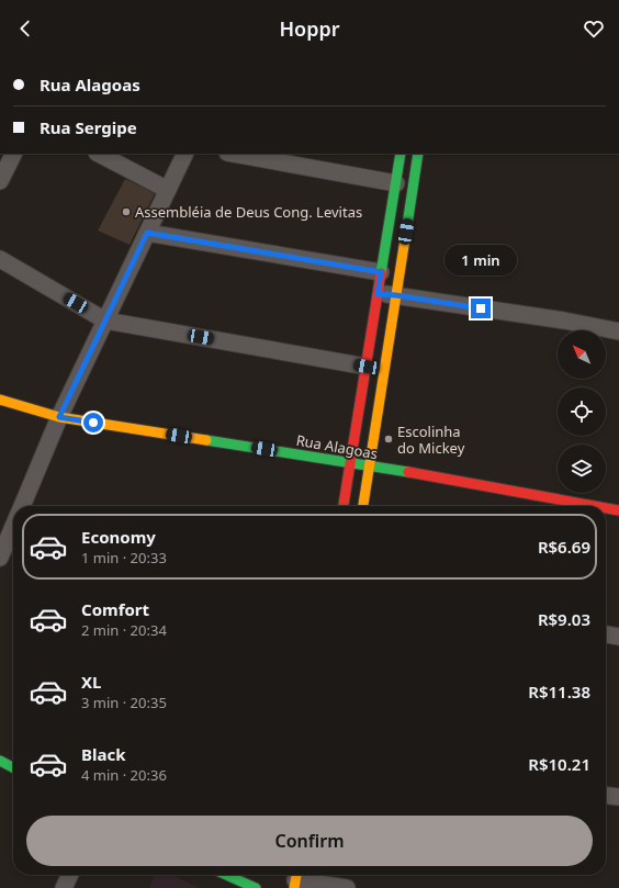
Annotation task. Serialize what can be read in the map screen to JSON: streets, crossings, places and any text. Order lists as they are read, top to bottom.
{
  "streets": {
    "street": ["Rua Alagoas"]
  },
  "places": ["Assembléia de Deus Cong. Levitas", "Escolinha do Mickey"],
  "north": "top left",
  "page": {
    "header": "Hoppr",
    "banner": ["Rua Alagoas", "Rua Sergipe"],
    "bubble": "1 min",
    "list": [
      {
        "name": "Economy",
        "note": "1 min · 20:33",
        "value": "R$6.69"
      },
      {
        "name": "Comfort",
        "note": "2 min · 20:34",
        "value": "R$9.03"
      },
      {
        "name": "XL",
        "note": "3 min · 20:35",
        "value": "R$11.38"
      },
      {
        "name": "Black",
        "note": "4 min · 20:36",
        "value": "R$10.21"
      }
    ],
    "buttons": "Confirm"
  }
}
